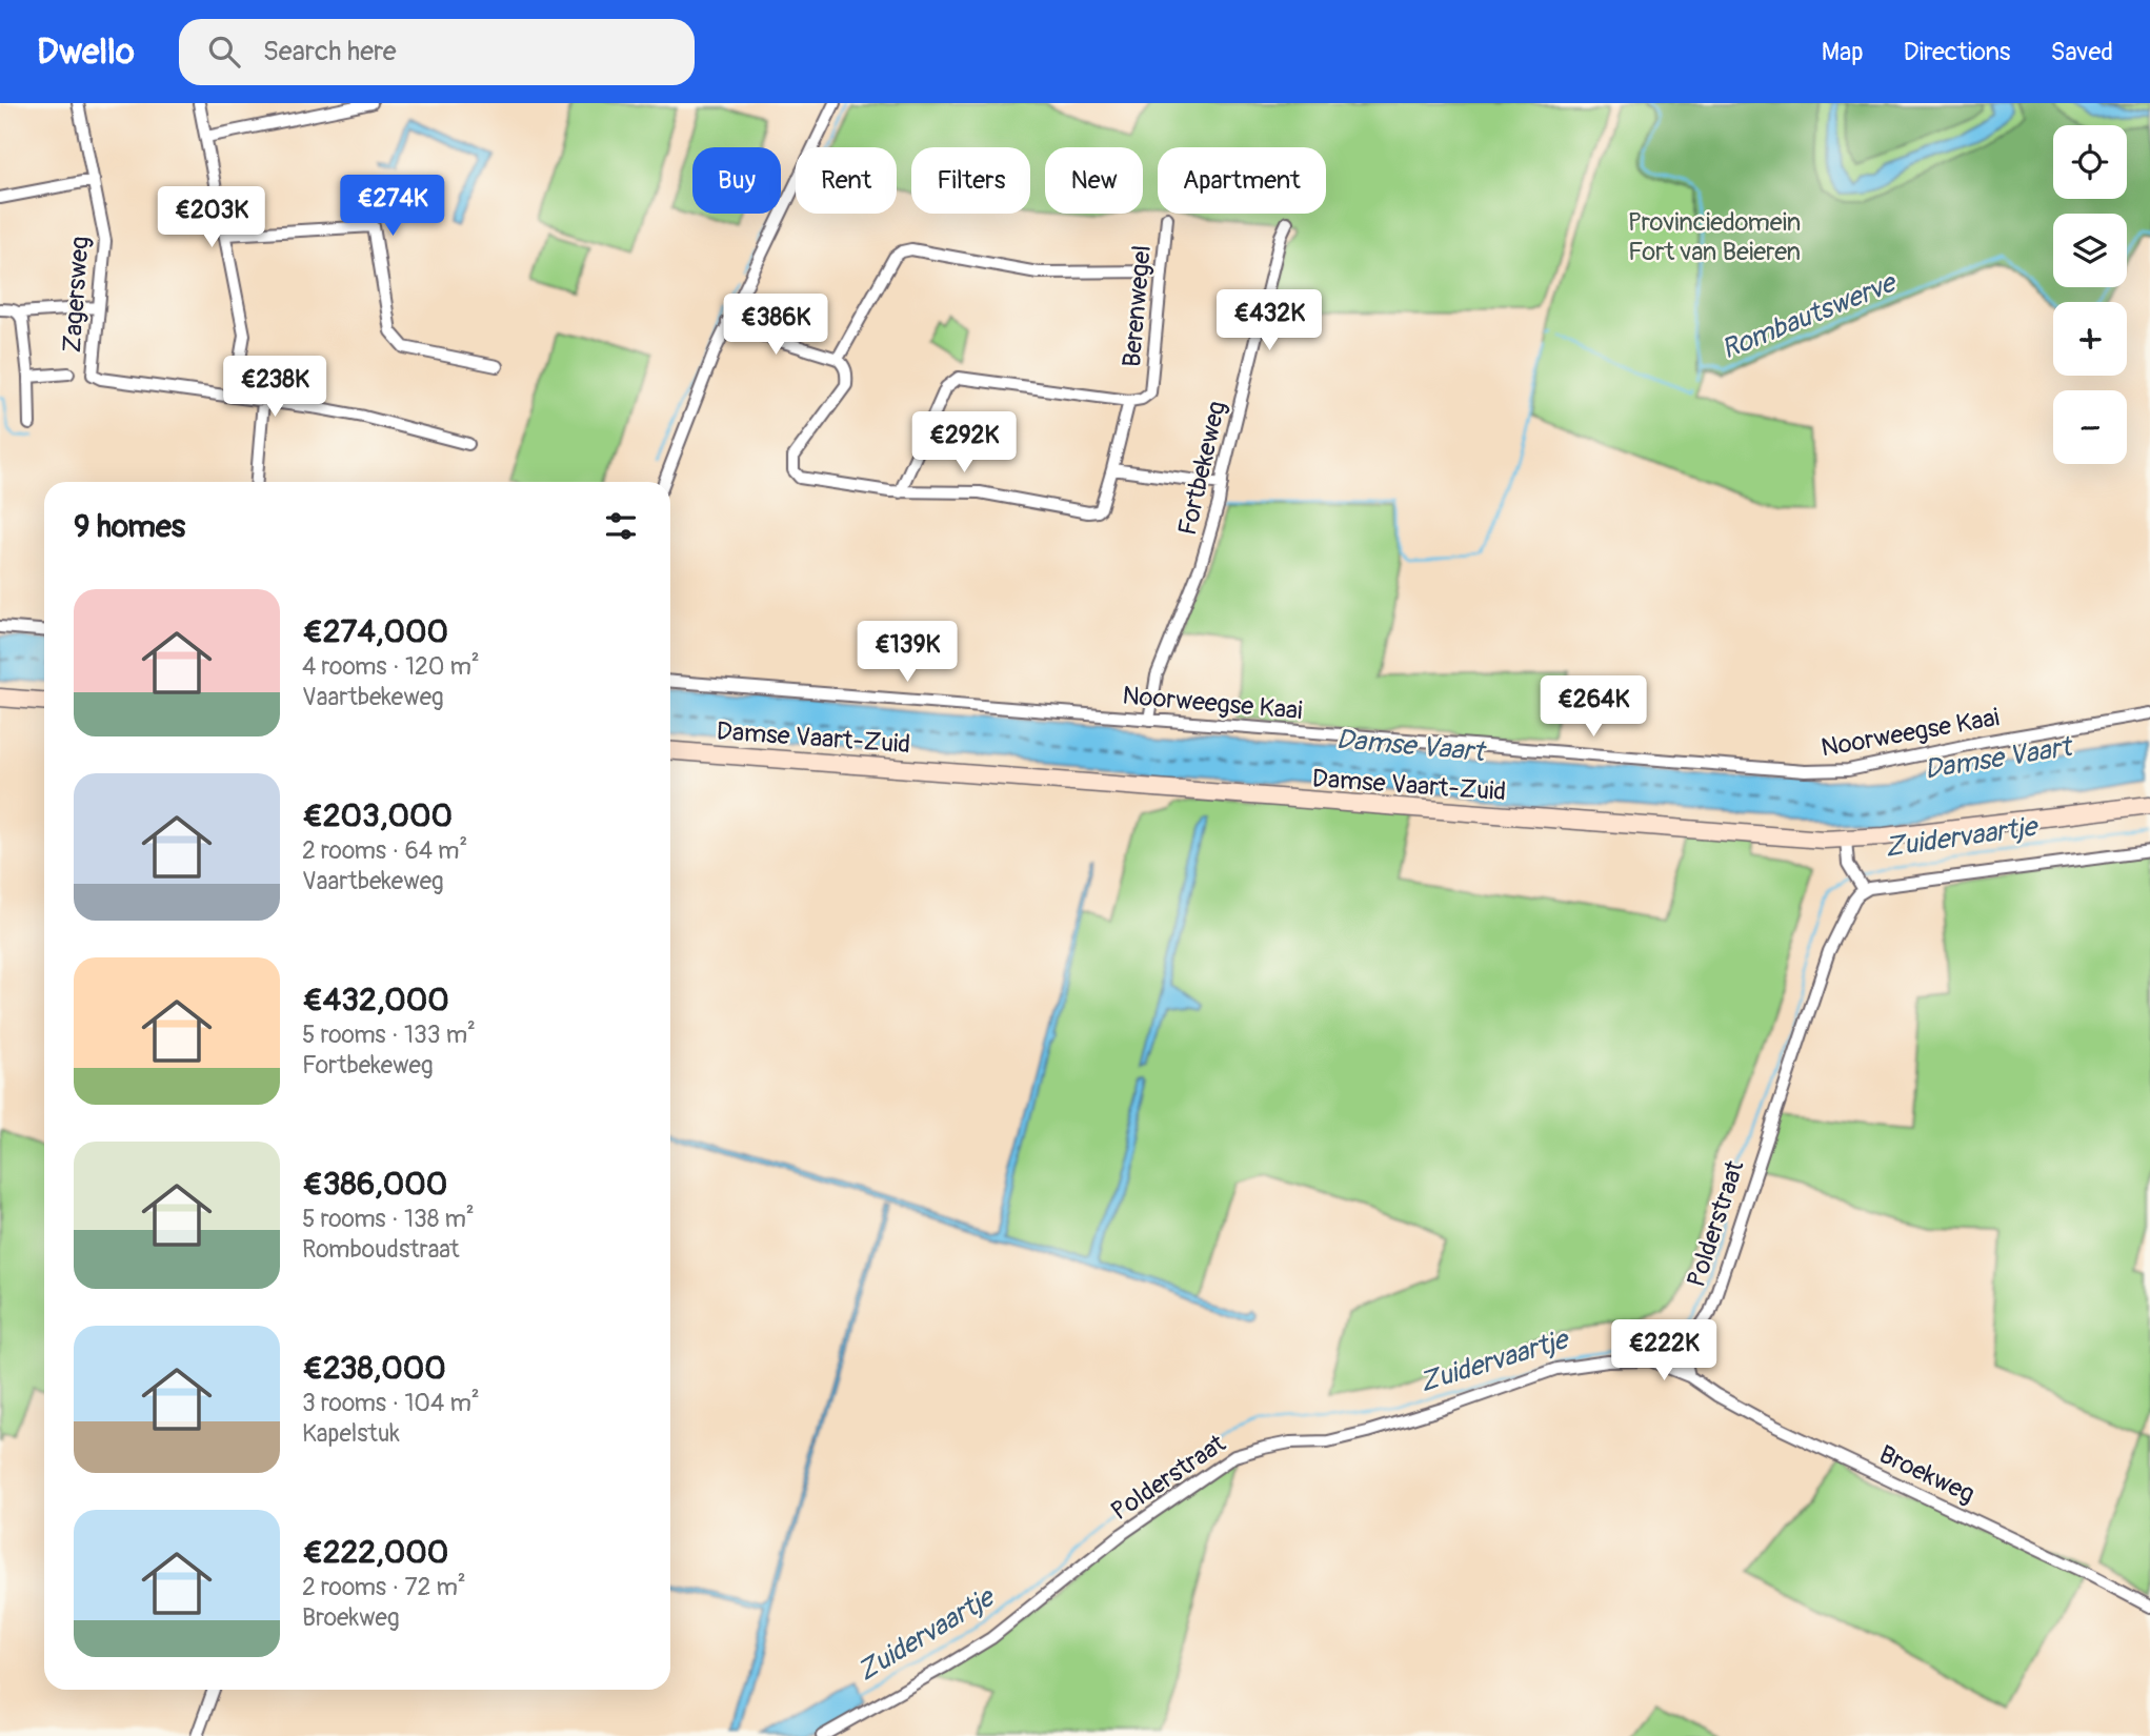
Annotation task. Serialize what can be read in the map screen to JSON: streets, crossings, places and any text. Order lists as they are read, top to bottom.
{
  "streets": {
    "street": [
      "Zagersweg",
      "Berenwegel",
      "Fortbekeweg",
      "Noorweegse Kaai",
      "Damse Vaart-Zuid",
      "Polderstraat",
      "Broekweg"
    ]
  },
  "crossings": [
    ["Fortbekeweg", "Noorweegse Kaai"],
    ["Polderstraat", "Broekweg"]
  ],
  "water": ["Rombautswerve", "Damse Vaart", "Zuidervaartje"],
  "parks": ["Provinciedomein Fort van Beieren"],
  "page": {
    "header": "Dwello",
    "search": "Search here",
    "nav": ["Map", "Directions", "Saved"],
    "map_buttons": ["+", "−"],
    "chip": [
      "Buy",
      "Rent",
      "Filters",
      "New",
      "Apartment"
    ],
    "price": [
      "€274K",
      "€203K",
      "€432K",
      "€386K",
      "€238K",
      "€292K",
      "€139K",
      "€264K",
      "€222K"
    ],
    "heading": "9 homes",
    "list": [
      {
        "name": "€274,000",
        "note": "4 rooms · 120 m² · Vaartbekeweg"
      },
      {
        "name": "€203,000",
        "note": "2 rooms · 64 m² · Vaartbekeweg"
      },
      {
        "name": "€432,000",
        "note": "5 rooms · 133 m² · Fortbekeweg"
      },
      {
        "name": "€386,000",
        "note": "5 rooms · 138 m² · Romboudstraat"
      },
      {
        "name": "€238,000",
        "note": "3 rooms · 104 m² · Kapelstuk"
      },
      {
        "name": "€222,000",
        "note": "2 rooms · 72 m² · Broekweg"
      }
    ]
  }
}
